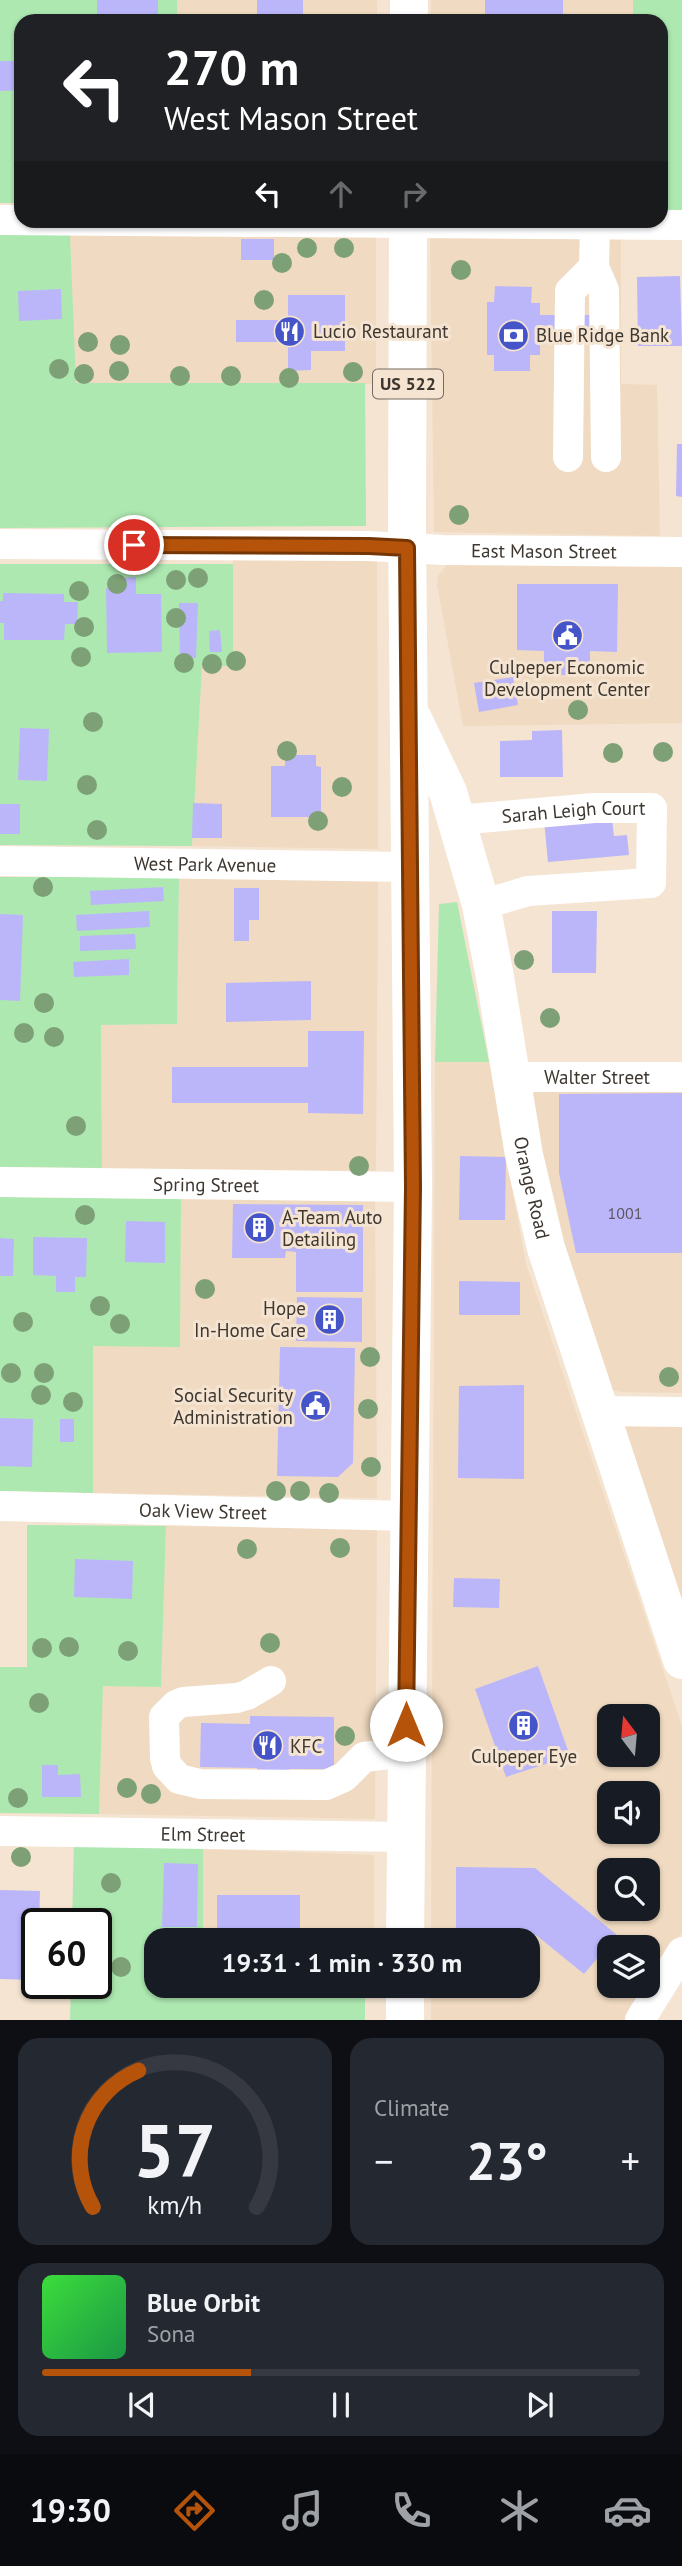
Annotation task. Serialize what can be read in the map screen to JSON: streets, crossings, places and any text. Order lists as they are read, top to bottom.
{
  "streets": {
    "main road": ["US 522", "Orange Road"],
    "street": [
      "East Mason Street",
      "Sarah Leigh Court",
      "West Park Avenue",
      "Walter Street",
      "Spring Street",
      "Oak View Street",
      "Elm Street"
    ]
  },
  "crossings": [
    ["US 522", "East Mason Street"],
    ["US 522", "West Park Avenue"],
    ["US 522", "Spring Street"],
    ["US 522", "Orange Road"],
    ["US 522", "Oak View Street"],
    ["US 522", "Elm Street"],
    ["Sarah Leigh Court", "Orange Road"],
    ["Walter Street", "Orange Road"]
  ],
  "places": {
    "restaurant": ["Lucio Restaurant", "KFC"],
    "bank": ["Blue Ridge Bank"],
    "public building": ["Culpeper Economic Development Center", "Social Security Administration"],
    "building": ["A-Team Auto Detailing", "Hope In-Home Care", "Culpeper Eye"]
  },
  "house_numbers": ["1001"],
  "north": "top",
  "page": {
    "turn": ["270 m", "West Mason Street"],
    "limit": "60",
    "trip": "19:31 · 1 min · 330 m",
    "tile": "Climate",
    "heat": ["−", "23°", "+"],
    "song": ["Blue Orbit", "Sona"],
    "tabs": "19:30",
    "gauge": ["57", "km/h"]
  }
}
